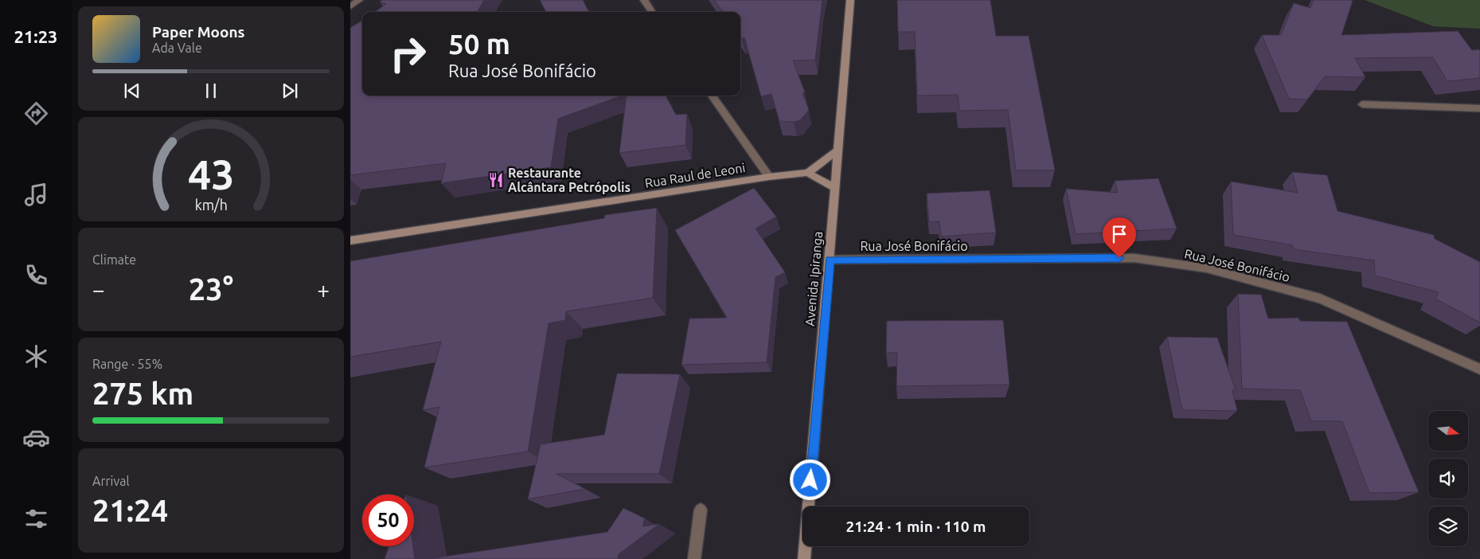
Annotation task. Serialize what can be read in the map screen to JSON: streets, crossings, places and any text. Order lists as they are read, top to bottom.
{
  "streets": {
    "main road": ["Rua Raul de Leoni", "Avenida Ipiranga"],
    "street": ["Rua José Bonifácio"]
  },
  "crossings": [
    ["Rua José Bonifácio", "Avenida Ipiranga"]
  ],
  "places": {
    "restaurant": ["Restaurante Alcântara Petrópolis"]
  },
  "north": "right",
  "page": {
    "tabs": "21:23",
    "turn": ["50 m", "Rua José Bonifácio"],
    "song": ["Paper Moons", "Ada Vale"],
    "tile": [
      "Climate",
      ["Range · 55%", "275 km"],
      ["Arrival", "21:24"]
    ],
    "heat": ["−", "23°", "+"],
    "limit": "50",
    "trip": "21:24 · 1 min · 110 m",
    "gauge": ["43", "km/h"]
  }
}
